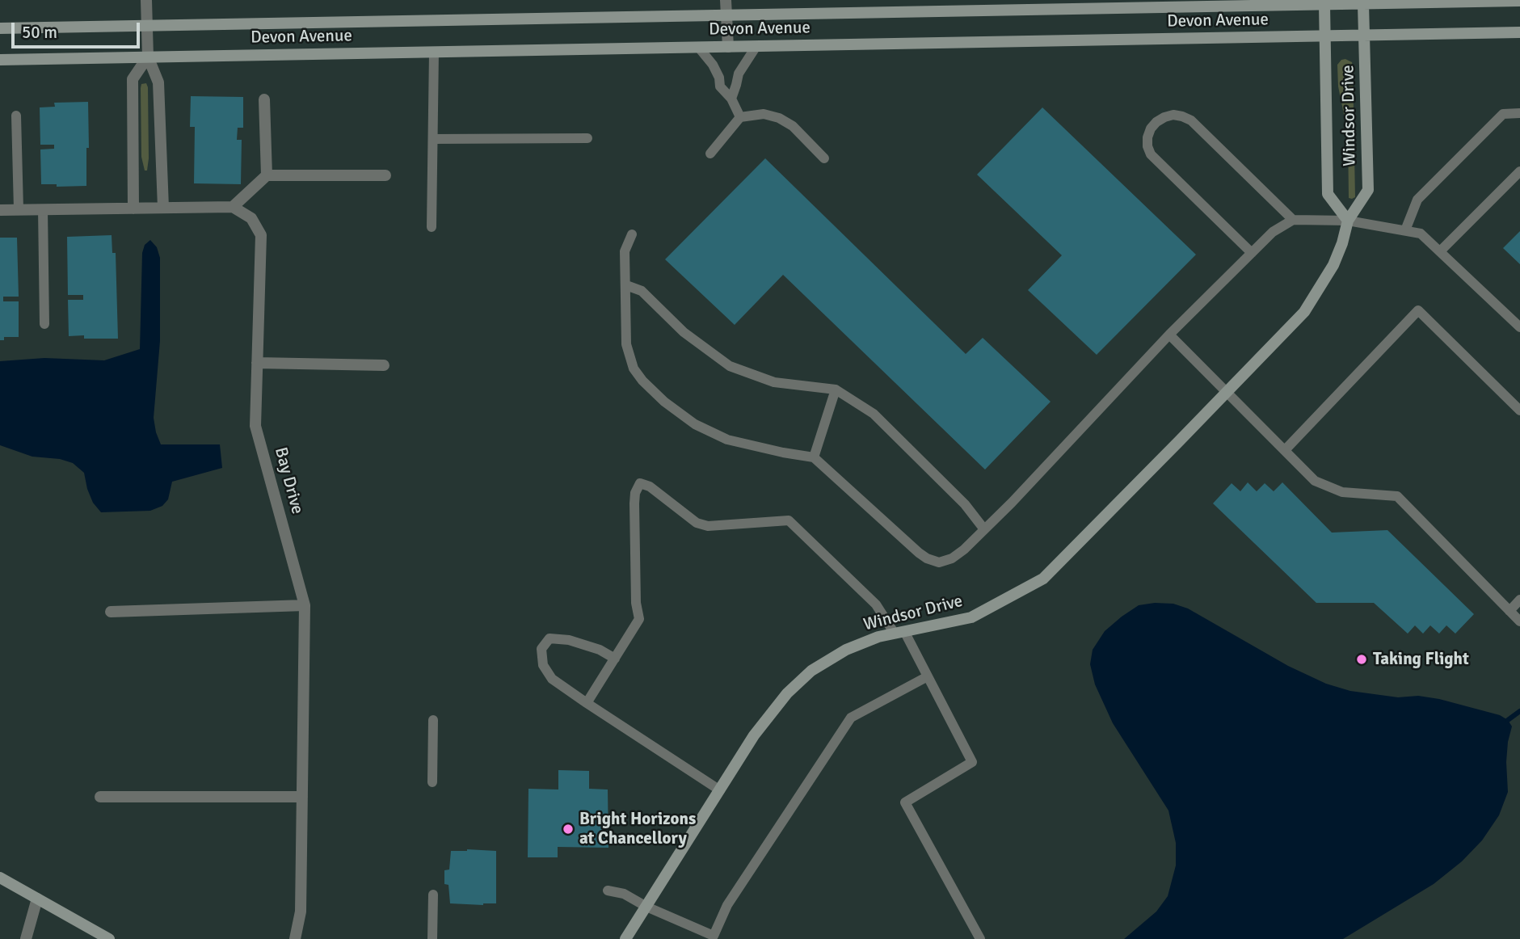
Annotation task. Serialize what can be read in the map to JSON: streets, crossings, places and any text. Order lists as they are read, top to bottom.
{
  "streets": {
    "main road": ["Devon Avenue", "Windsor Drive"],
    "street": ["Bay Drive"]
  },
  "crossings": [
    ["Devon Avenue", "Windsor Drive"]
  ],
  "places": ["Taking Flight", "Bright Horizons at Chancellory"],
  "scale_bar": "50 m"
}
